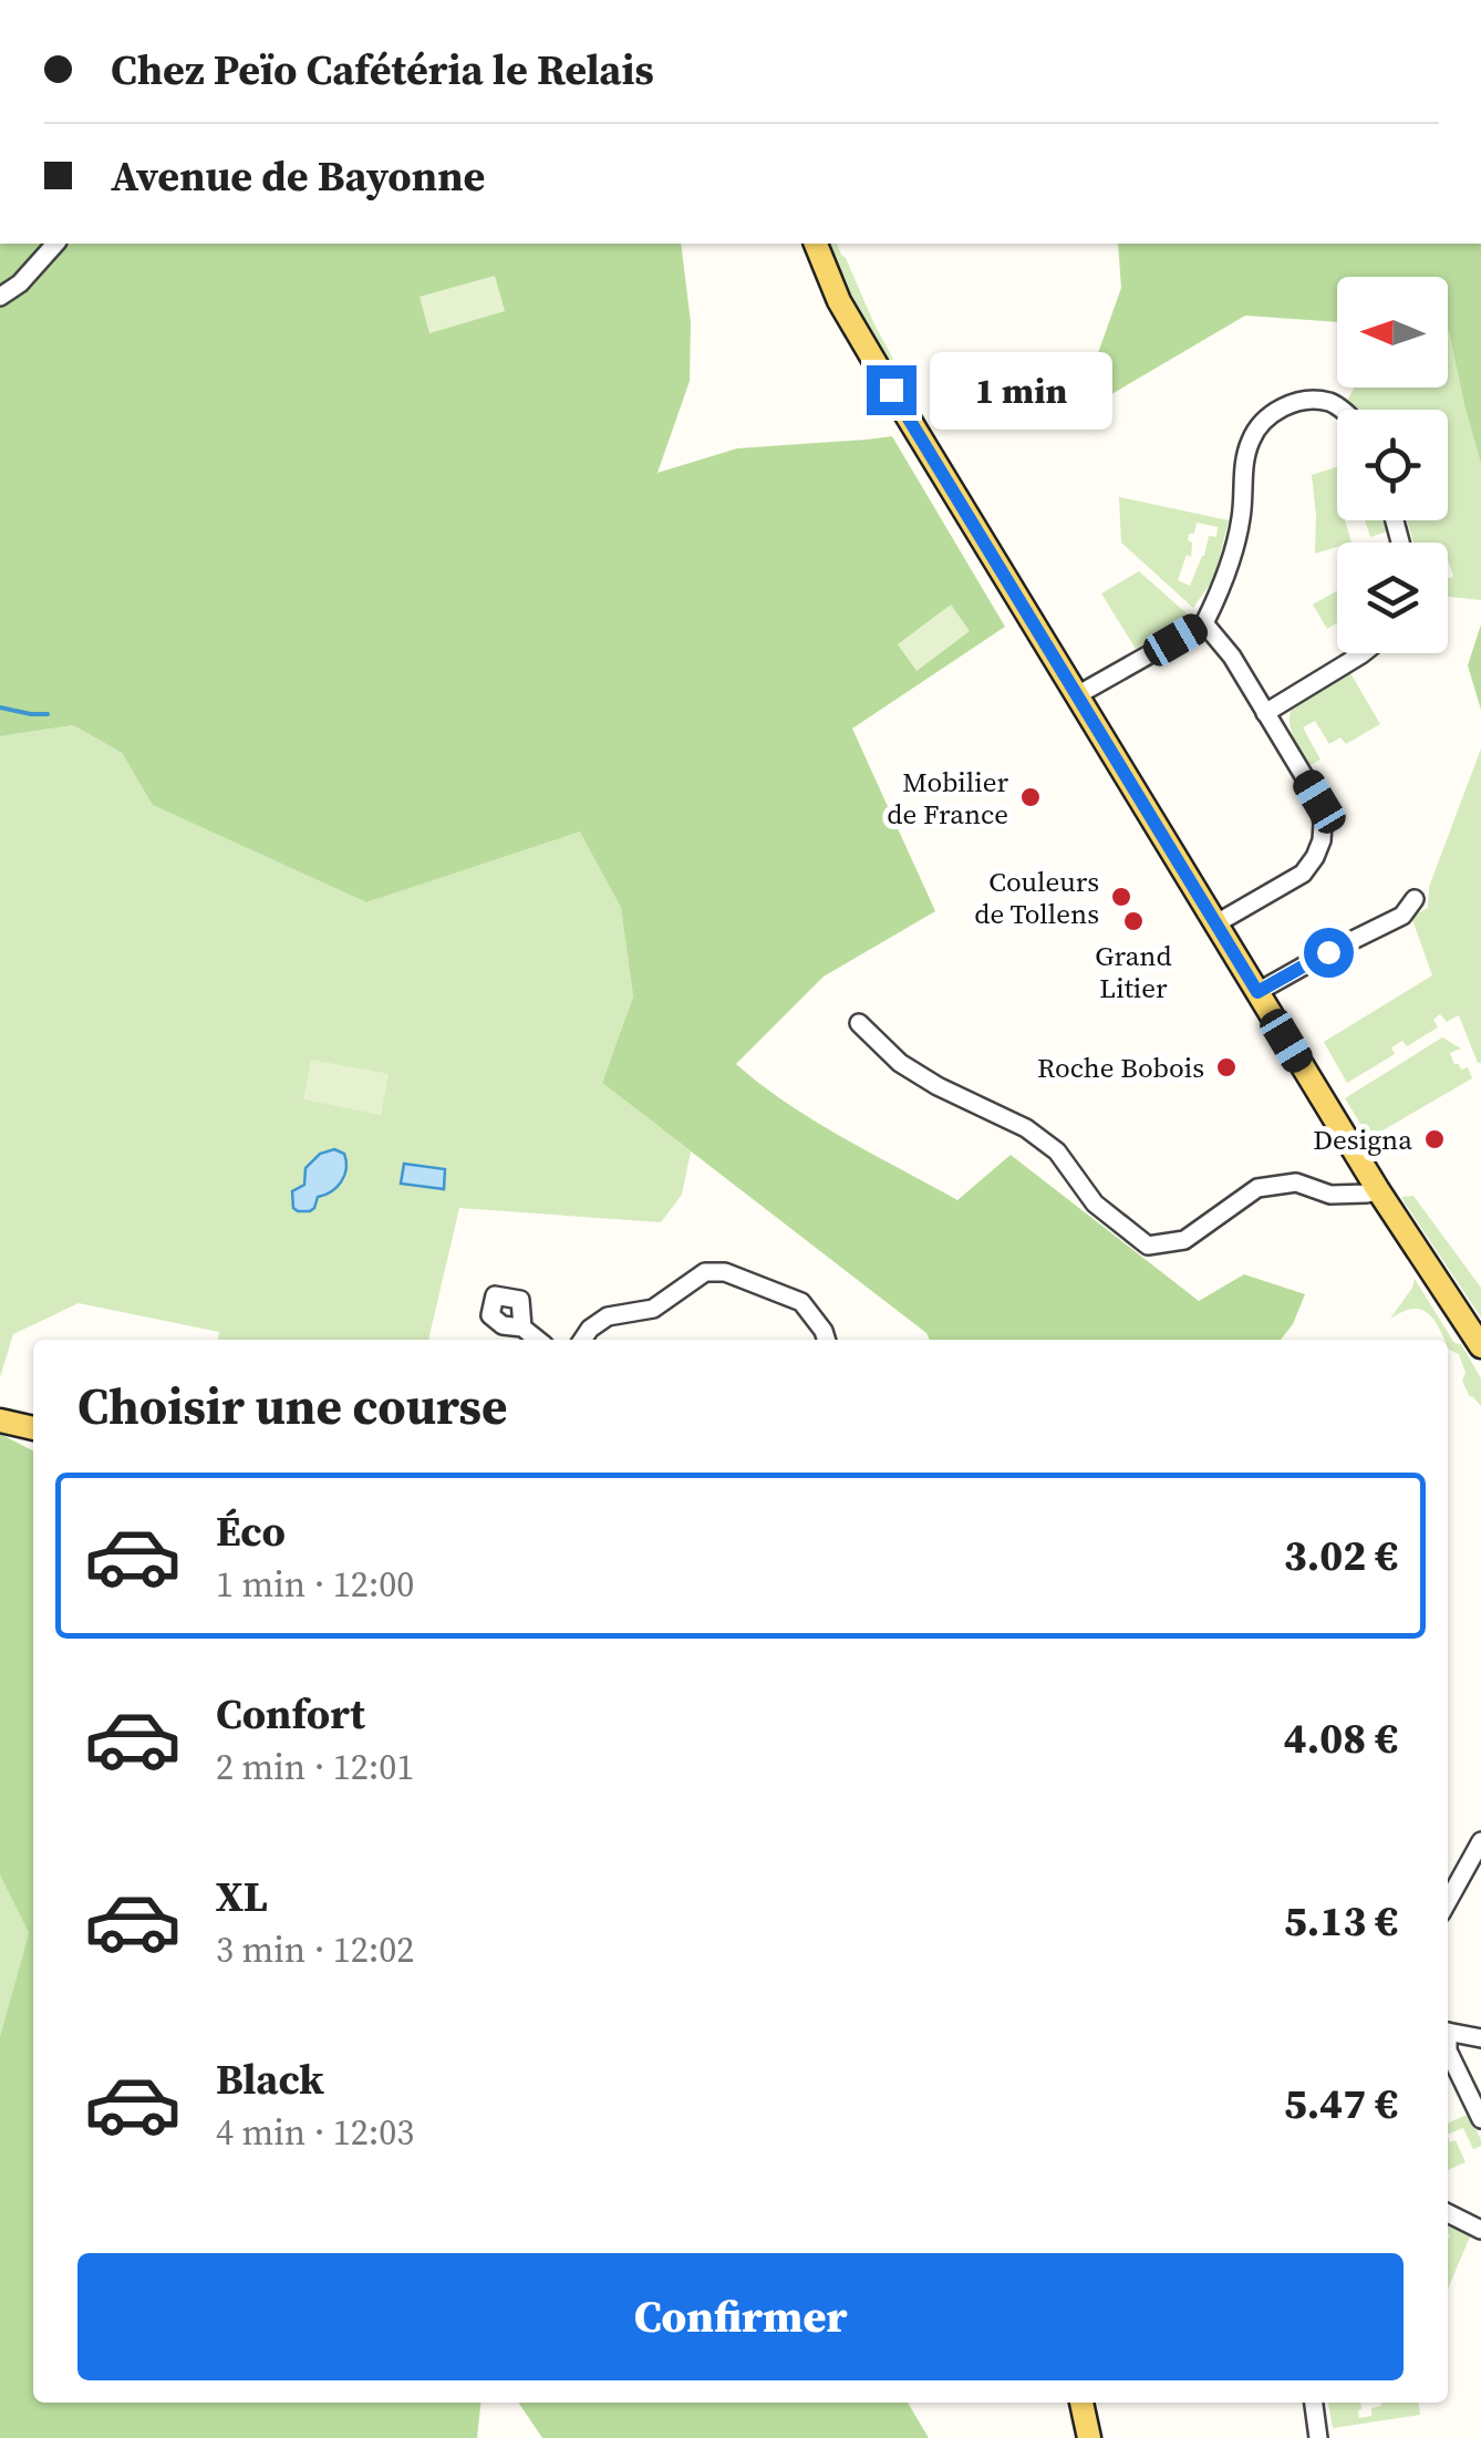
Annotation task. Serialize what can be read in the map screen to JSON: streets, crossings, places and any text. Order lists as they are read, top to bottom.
{
  "places": [
    "Mobilier de France",
    "Couleurs de Tollens",
    "Grand Litier",
    "Roche Bobois",
    "Designa"
  ],
  "north": "left",
  "page": {
    "banner": ["Chez Peïo Cafétéria le Relais", "Avenue de Bayonne"],
    "bubble": "1 min",
    "heading": "Choisir une course",
    "list": [
      {
        "name": "Éco",
        "note": "1 min · 12:00",
        "value": "3.02 €"
      },
      {
        "name": "Confort",
        "note": "2 min · 12:01",
        "value": "4.08 €"
      },
      {
        "name": "XL",
        "note": "3 min · 12:02",
        "value": "5.13 €"
      },
      {
        "name": "Black",
        "note": "4 min · 12:03",
        "value": "5.47 €"
      }
    ],
    "buttons": "Confirmer"
  }
}
